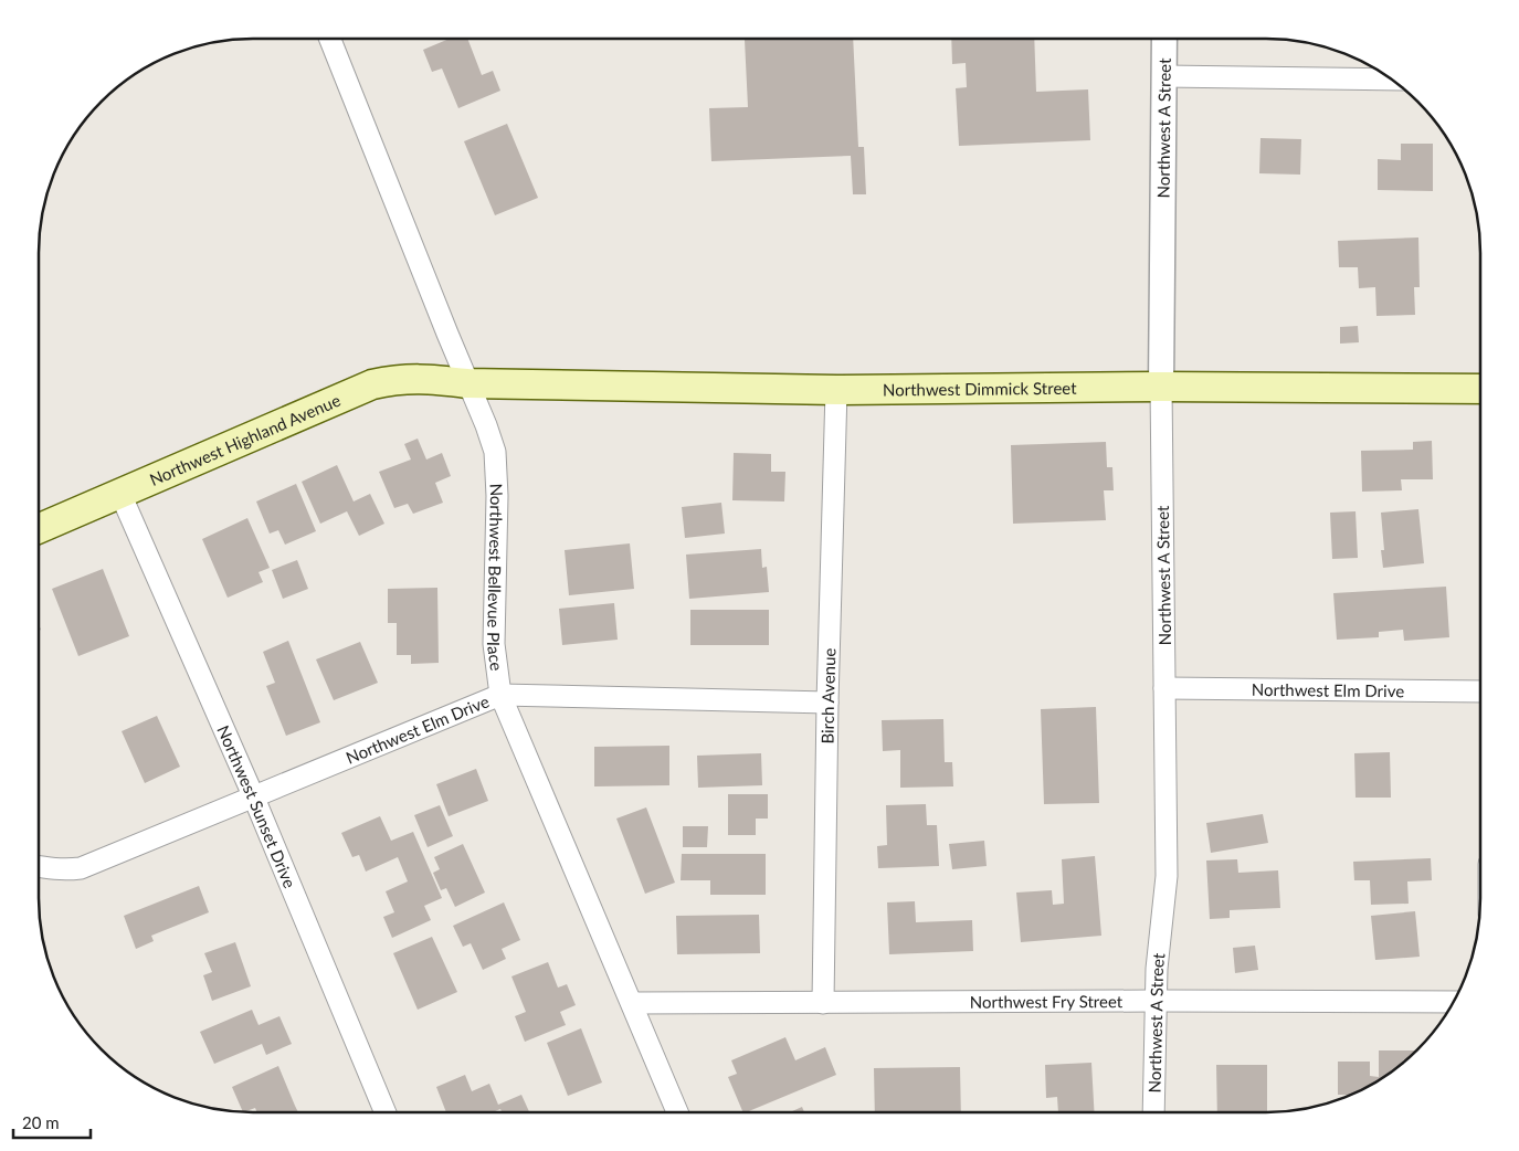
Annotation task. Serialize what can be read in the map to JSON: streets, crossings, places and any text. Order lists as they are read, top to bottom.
{
  "streets": {
    "main road": ["Northwest Dimmick Street", "Northwest Highland Avenue"],
    "street": [
      "Northwest A Street",
      "Northwest Bellevue Place",
      "Northwest Elm Drive",
      "Birch Avenue",
      "Northwest Sunset Drive",
      "Northwest Fry Street"
    ]
  },
  "crossings": [
    ["Northwest A Street", "Northwest Dimmick Street"],
    ["Northwest A Street", "Northwest Elm Drive"],
    ["Northwest A Street", "Northwest Fry Street"],
    ["Northwest Dimmick Street", "Northwest Highland Avenue"],
    ["Northwest Dimmick Street", "Northwest Bellevue Place"],
    ["Northwest Dimmick Street", "Birch Avenue"],
    ["Northwest Highland Avenue", "Northwest Bellevue Place"],
    ["Northwest Highland Avenue", "Northwest Sunset Drive"],
    ["Northwest Bellevue Place", "Northwest Elm Drive"],
    ["Northwest Bellevue Place", "Northwest Fry Street"],
    ["Northwest Elm Drive", "Birch Avenue"],
    ["Northwest Elm Drive", "Northwest Sunset Drive"],
    ["Birch Avenue", "Northwest Fry Street"]
  ],
  "scale_bar": "20 m"
}
